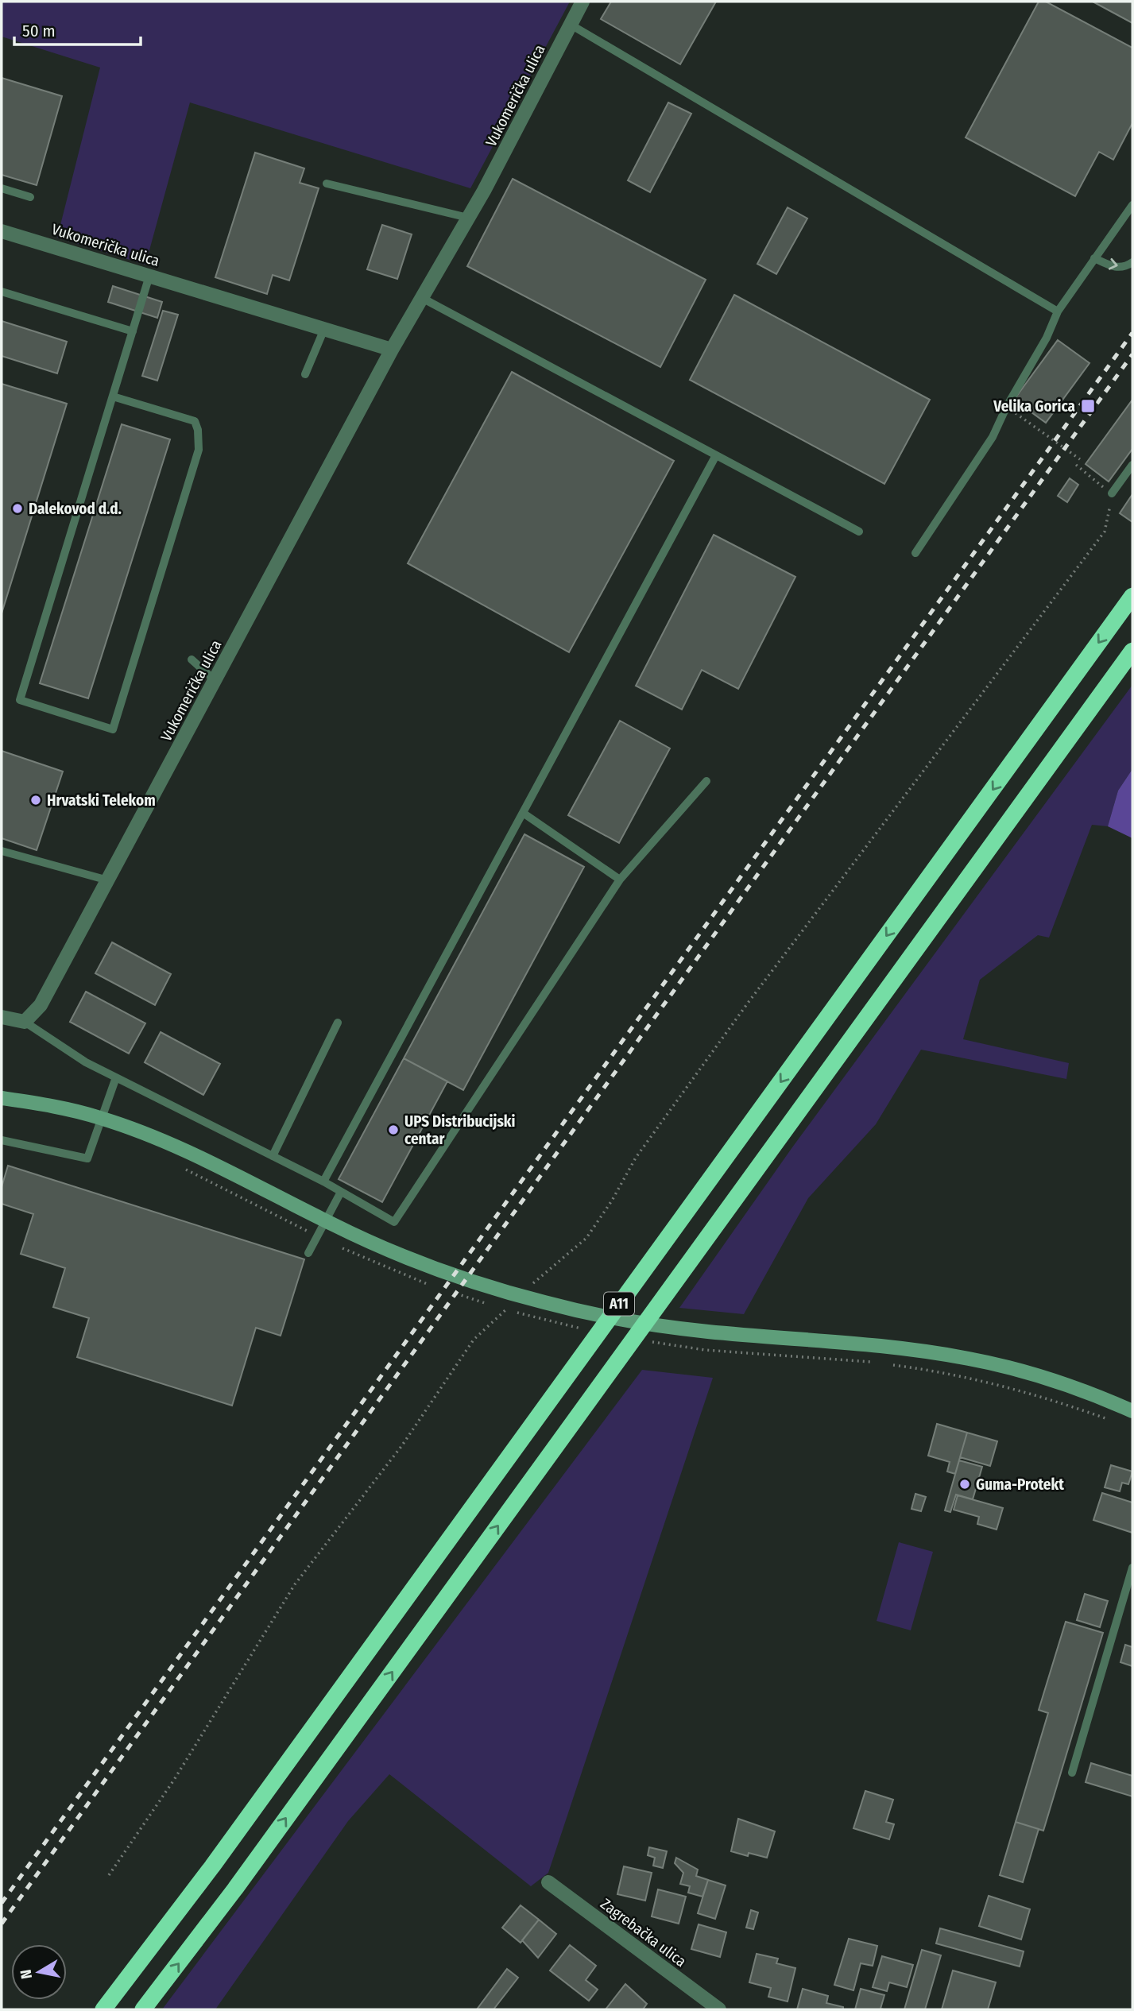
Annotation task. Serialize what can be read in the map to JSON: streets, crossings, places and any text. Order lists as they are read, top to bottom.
{
  "streets": {
    "highway": ["A11"],
    "street": ["Vukomerička ulica", "Zagrebačka ulica"]
  },
  "places": {
    "transit": ["Velika Gorica"],
    "other": [
      "Dalekovod d.d.",
      "Hrvatski Telekom",
      "UPS Distribucijski centar",
      "Guma-Protekt"
    ]
  },
  "scale_bar": "50 m",
  "north": "left"
}
